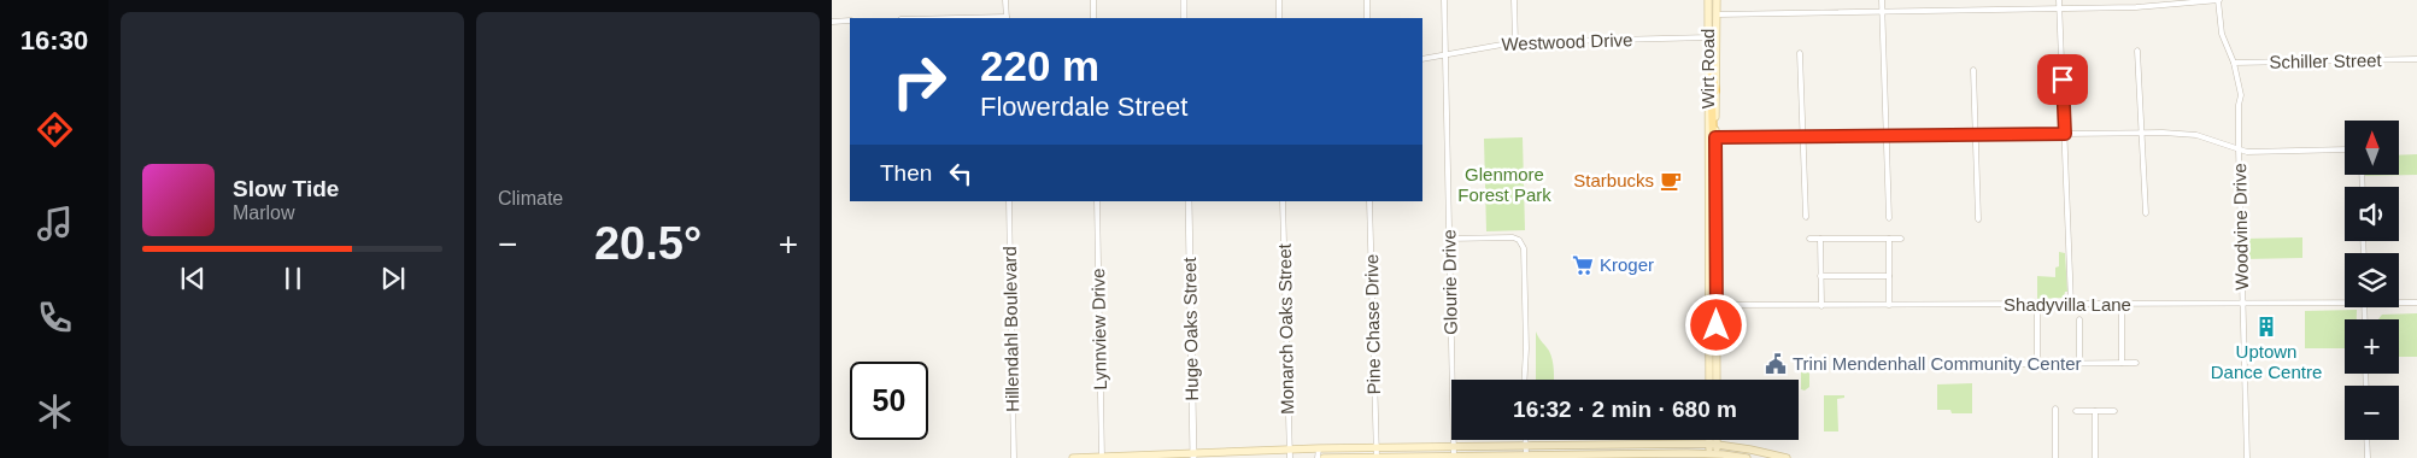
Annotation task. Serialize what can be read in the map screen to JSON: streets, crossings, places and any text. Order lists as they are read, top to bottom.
{
  "streets": {
    "main road": ["Wirt Road"],
    "street": [
      "Westwood Drive",
      "Schiller Street",
      "Woodvine Drive",
      "Glourie Drive",
      "Shadyvilla Lane",
      "Pine Chase Drive",
      "Hillendahl Boulevard",
      "Lynnview Drive",
      "Huge Oaks Street",
      "Monarch Oaks Street"
    ]
  },
  "crossings": [
    ["Westwood Drive", "Wirt Road"],
    ["Westwood Drive", "Glourie Drive"],
    ["Schiller Street", "Woodvine Drive"],
    ["Wirt Road", "Shadyvilla Lane"],
    ["Woodvine Drive", "Shadyvilla Lane"]
  ],
  "parks": ["Glenmore Forest Park"],
  "places": {
    "cafe": ["Starbucks"],
    "supermarket": ["Kroger"],
    "building": ["Uptown Dance Centre"],
    "public building": ["Trini Mendenhall Community Center"]
  },
  "north": "top",
  "page": {
    "tabs": "16:30",
    "tile": "Climate",
    "turn": ["220 m", "Flowerdale Street"],
    "map_buttons": ["+", "−"],
    "then": "Then",
    "song": ["Slow Tide", "Marlow"],
    "heat": ["−", "20.5°", "+"],
    "limit": "50",
    "trip": "16:32 · 2 min · 680 m"
  }
}
